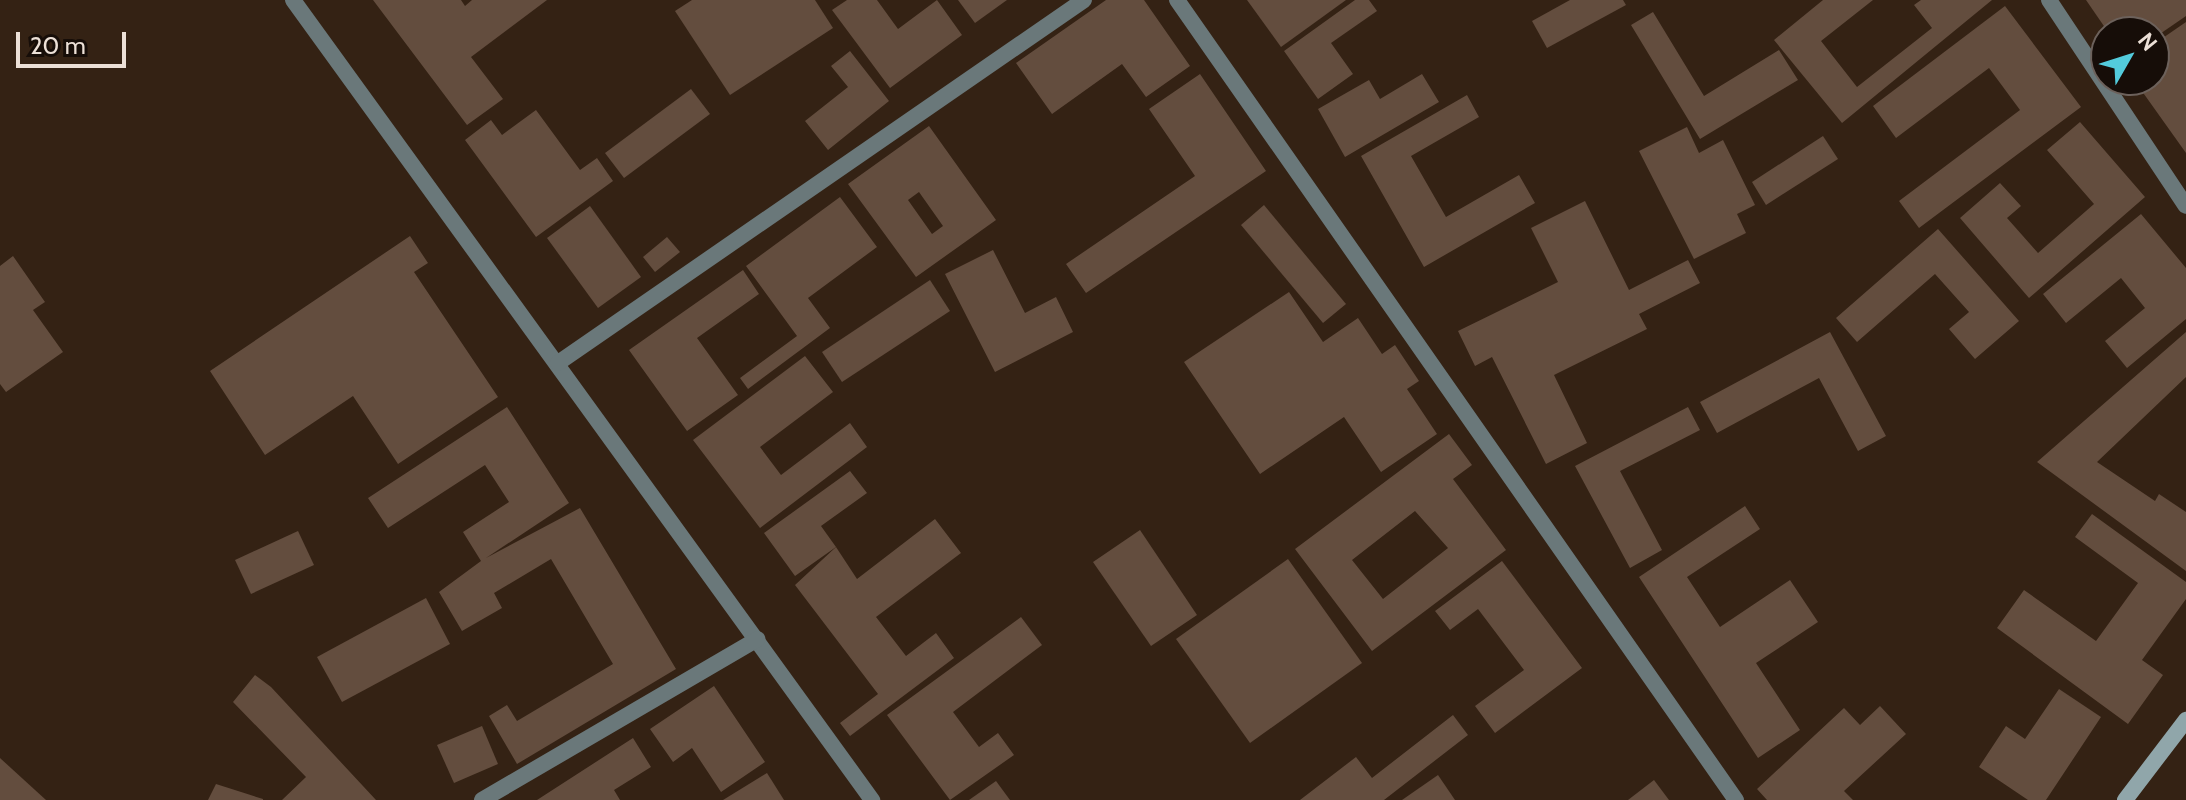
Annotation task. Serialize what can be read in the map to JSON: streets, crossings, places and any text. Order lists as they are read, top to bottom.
{
  "scale_bar": "20 m",
  "north": "top right"
}
